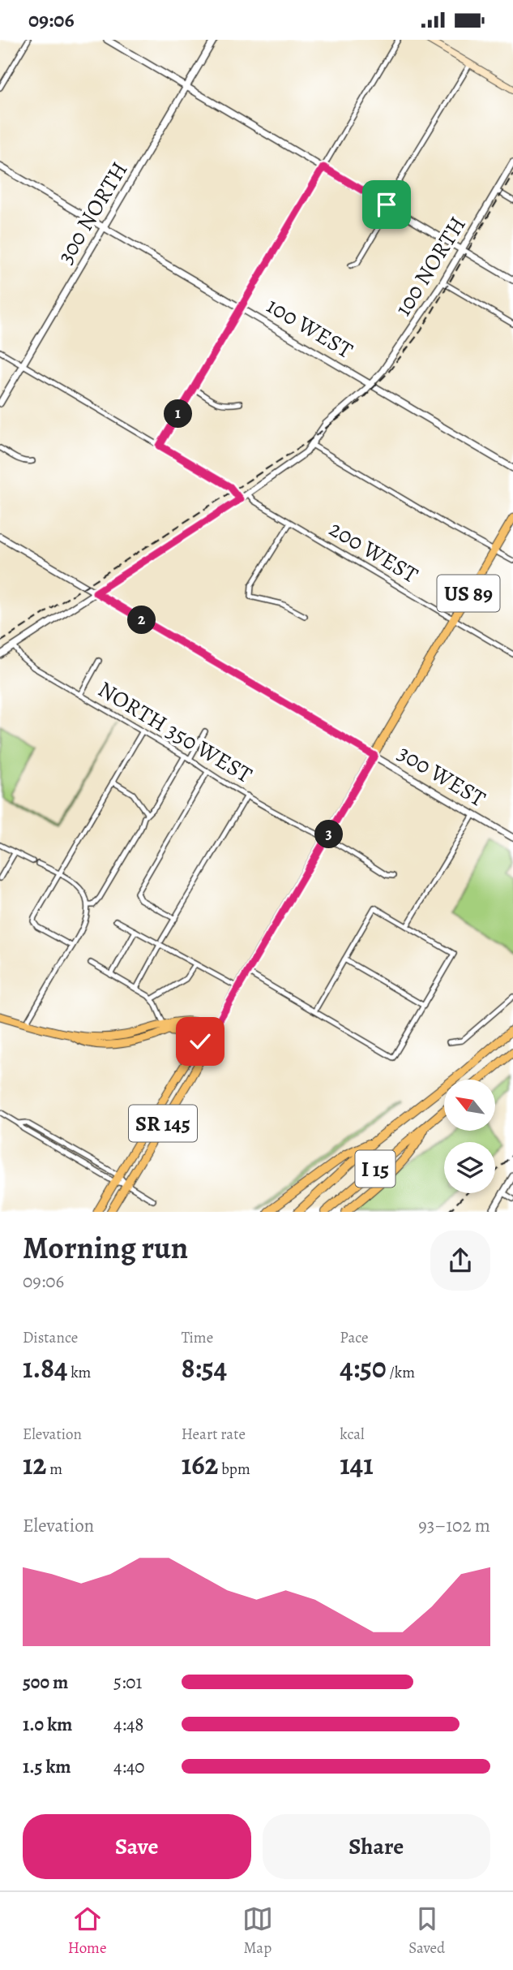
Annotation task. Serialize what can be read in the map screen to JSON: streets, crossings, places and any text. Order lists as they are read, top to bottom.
{
  "streets": {
    "highway": ["I 15"],
    "main road": ["US 89", "SR 145"],
    "street": [
      "300 NORTH",
      "100 NORTH",
      "100 WEST",
      "200 WEST",
      "NORTH 350 WEST",
      "300 WEST"
    ]
  },
  "crossings": [
    ["300 NORTH", "100 WEST"],
    ["100 NORTH", "100 WEST"],
    ["100 NORTH", "200 WEST"],
    ["100 NORTH", "NORTH 350 WEST"],
    ["100 NORTH", "300 WEST"],
    ["200 WEST", "US 89"],
    ["US 89", "NORTH 350 WEST"],
    ["US 89", "300 WEST"],
    ["US 89", "SR 145"]
  ],
  "north": "top left",
  "page": {
    "status": "09:06",
    "pins": ["1", "2", "3"],
    "heading": ["Morning run", "09:06"],
    "stats": [
      ["Distance", "1.84 km"],
      ["Time", "8:54"],
      ["Pace", "4:50 /km"],
      ["Elevation", "12 m"],
      ["Heart rate", "162 bpm"],
      ["kcal", "141"]
    ],
    "chart": ["Elevation", "93–102 m"],
    "list": [
      {
        "name": "500 m",
        "note": "5:01"
      },
      {
        "name": "1.0 km",
        "note": "4:48"
      },
      {
        "name": "1.5 km",
        "note": "4:40"
      }
    ],
    "buttons": ["Save", "Share"],
    "tabs": ["Home", "Map", "Saved"]
  }
}
